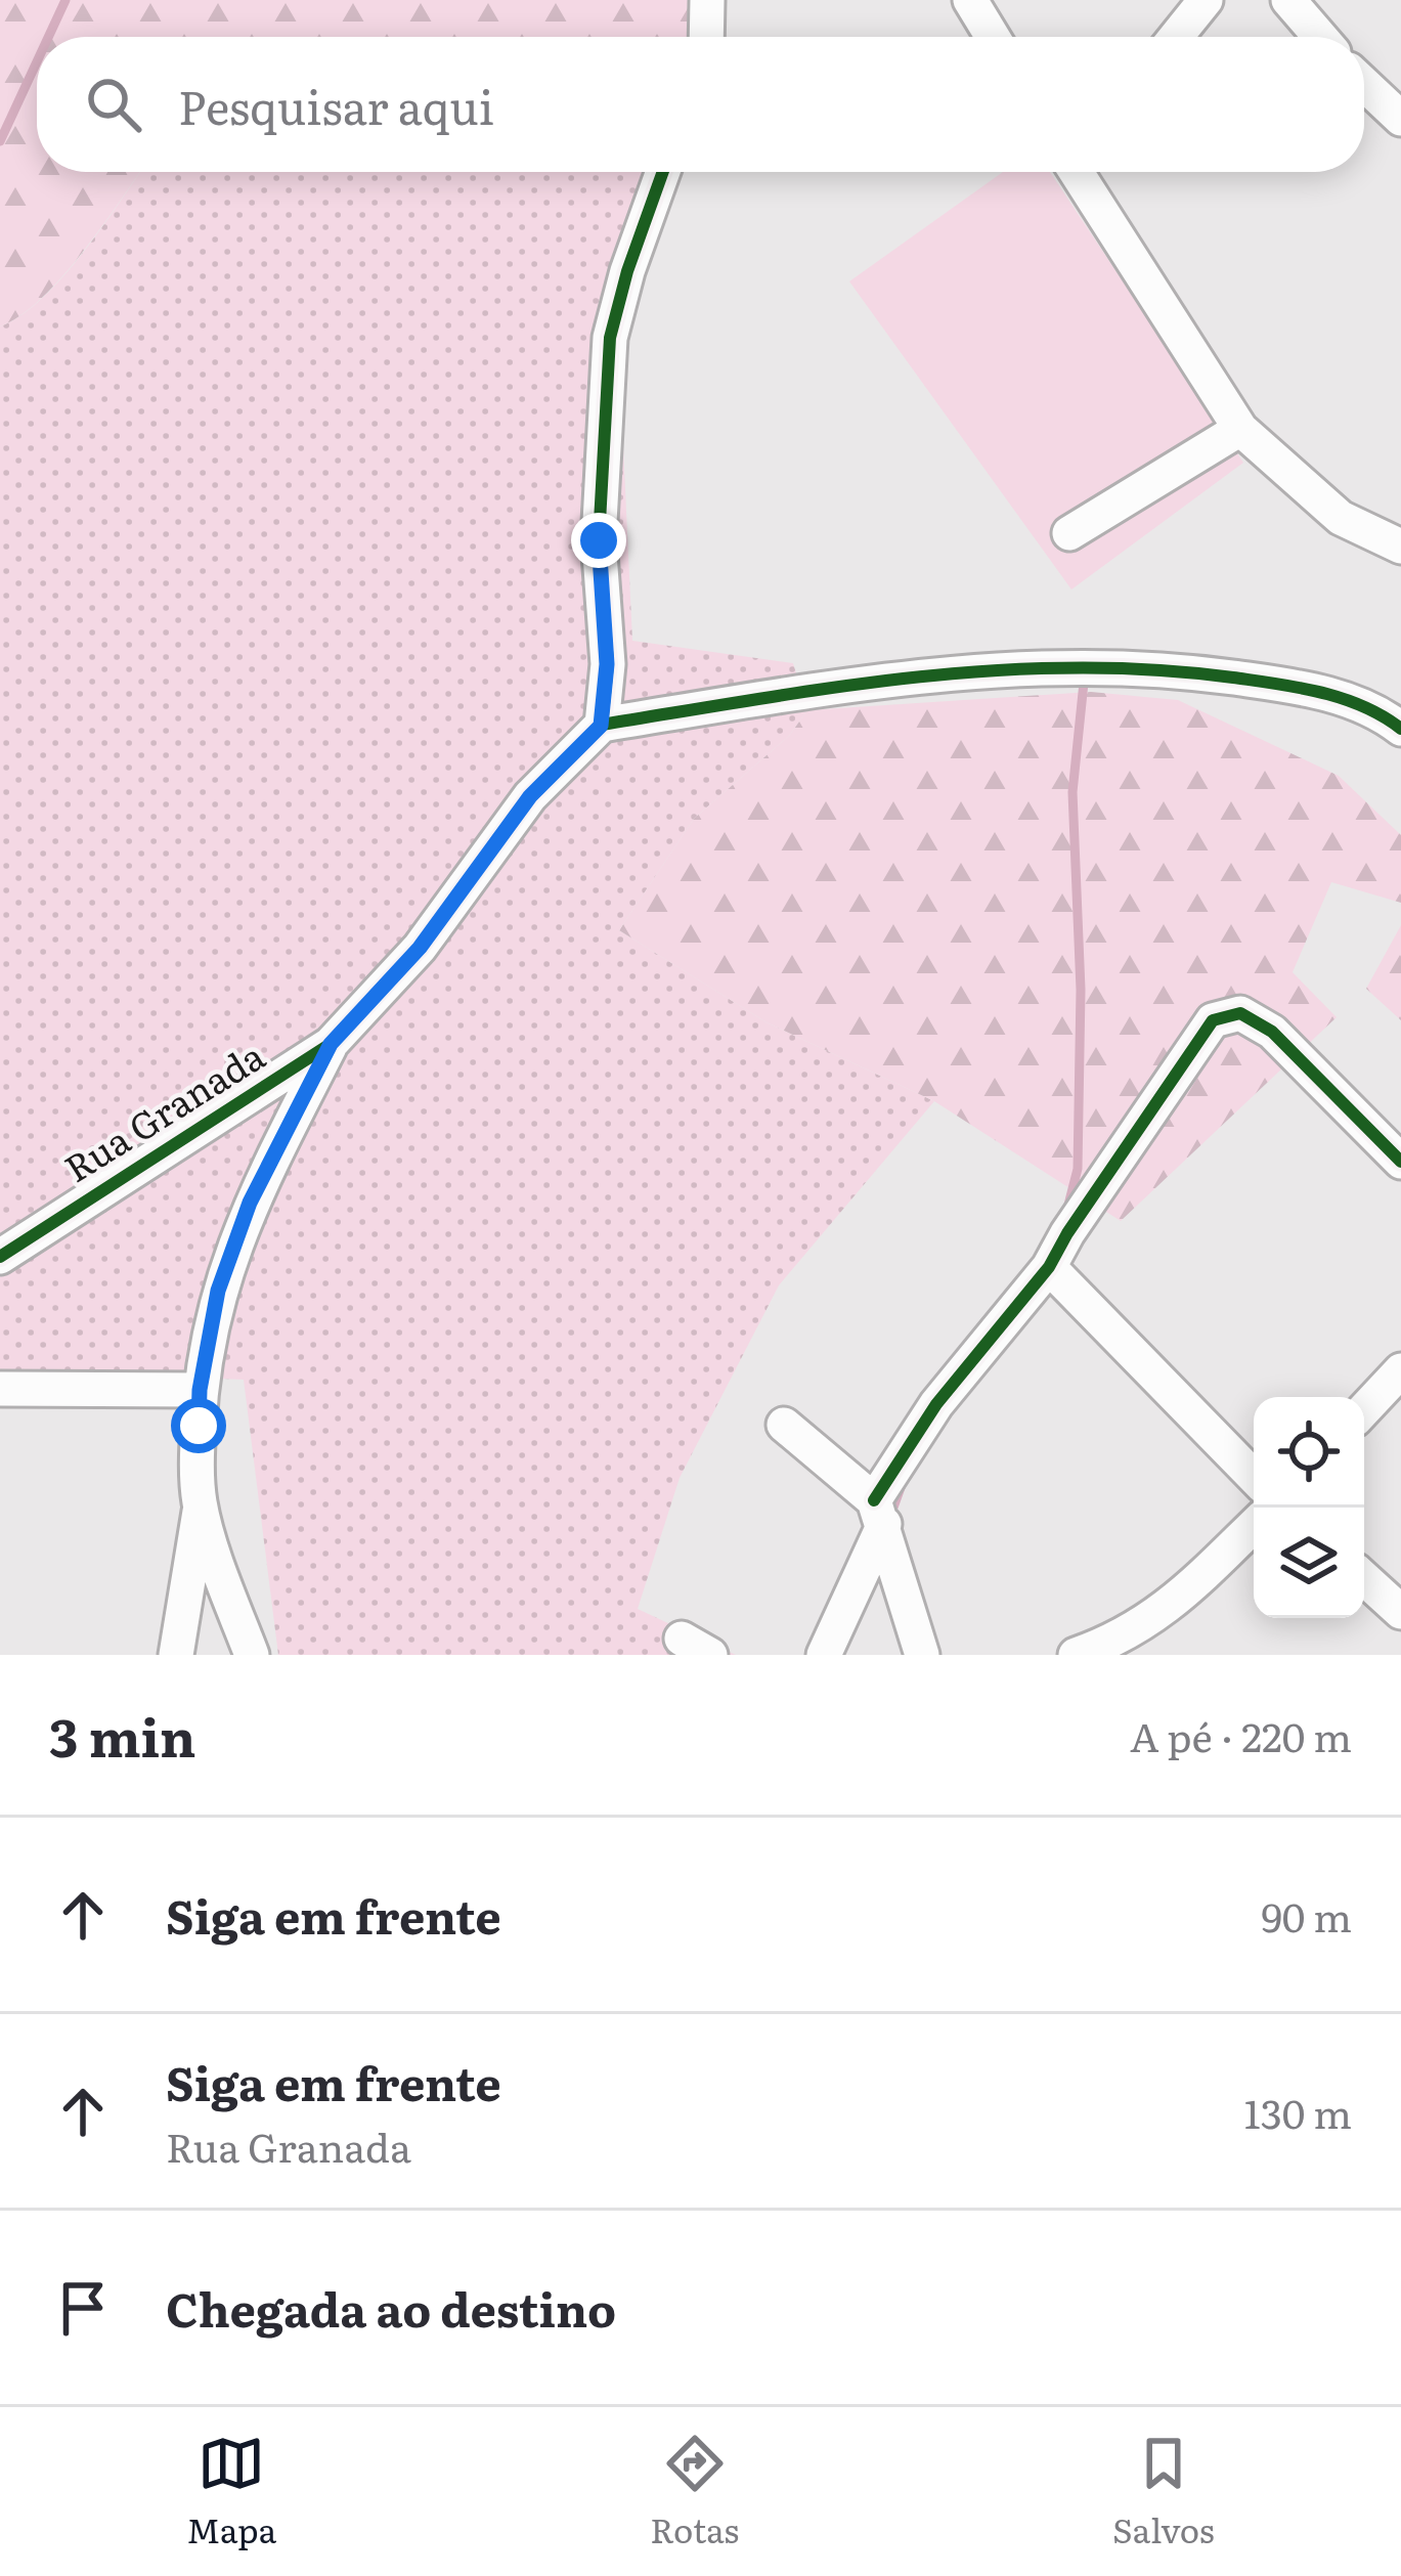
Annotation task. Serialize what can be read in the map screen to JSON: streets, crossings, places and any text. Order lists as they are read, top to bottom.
{
  "streets": {
    "street": ["Rua Granada"]
  },
  "page": {
    "search": "Pesquisar aqui",
    "heading": ["3 min", "A pé · 220 m"],
    "list": [
      ["Siga em frente", "90 m"],
      ["Siga em frente", "Rua Granada", "130 m"],
      "Chegada ao destino"
    ],
    "nav": ["Mapa", "Rotas", "Salvos"]
  }
}
